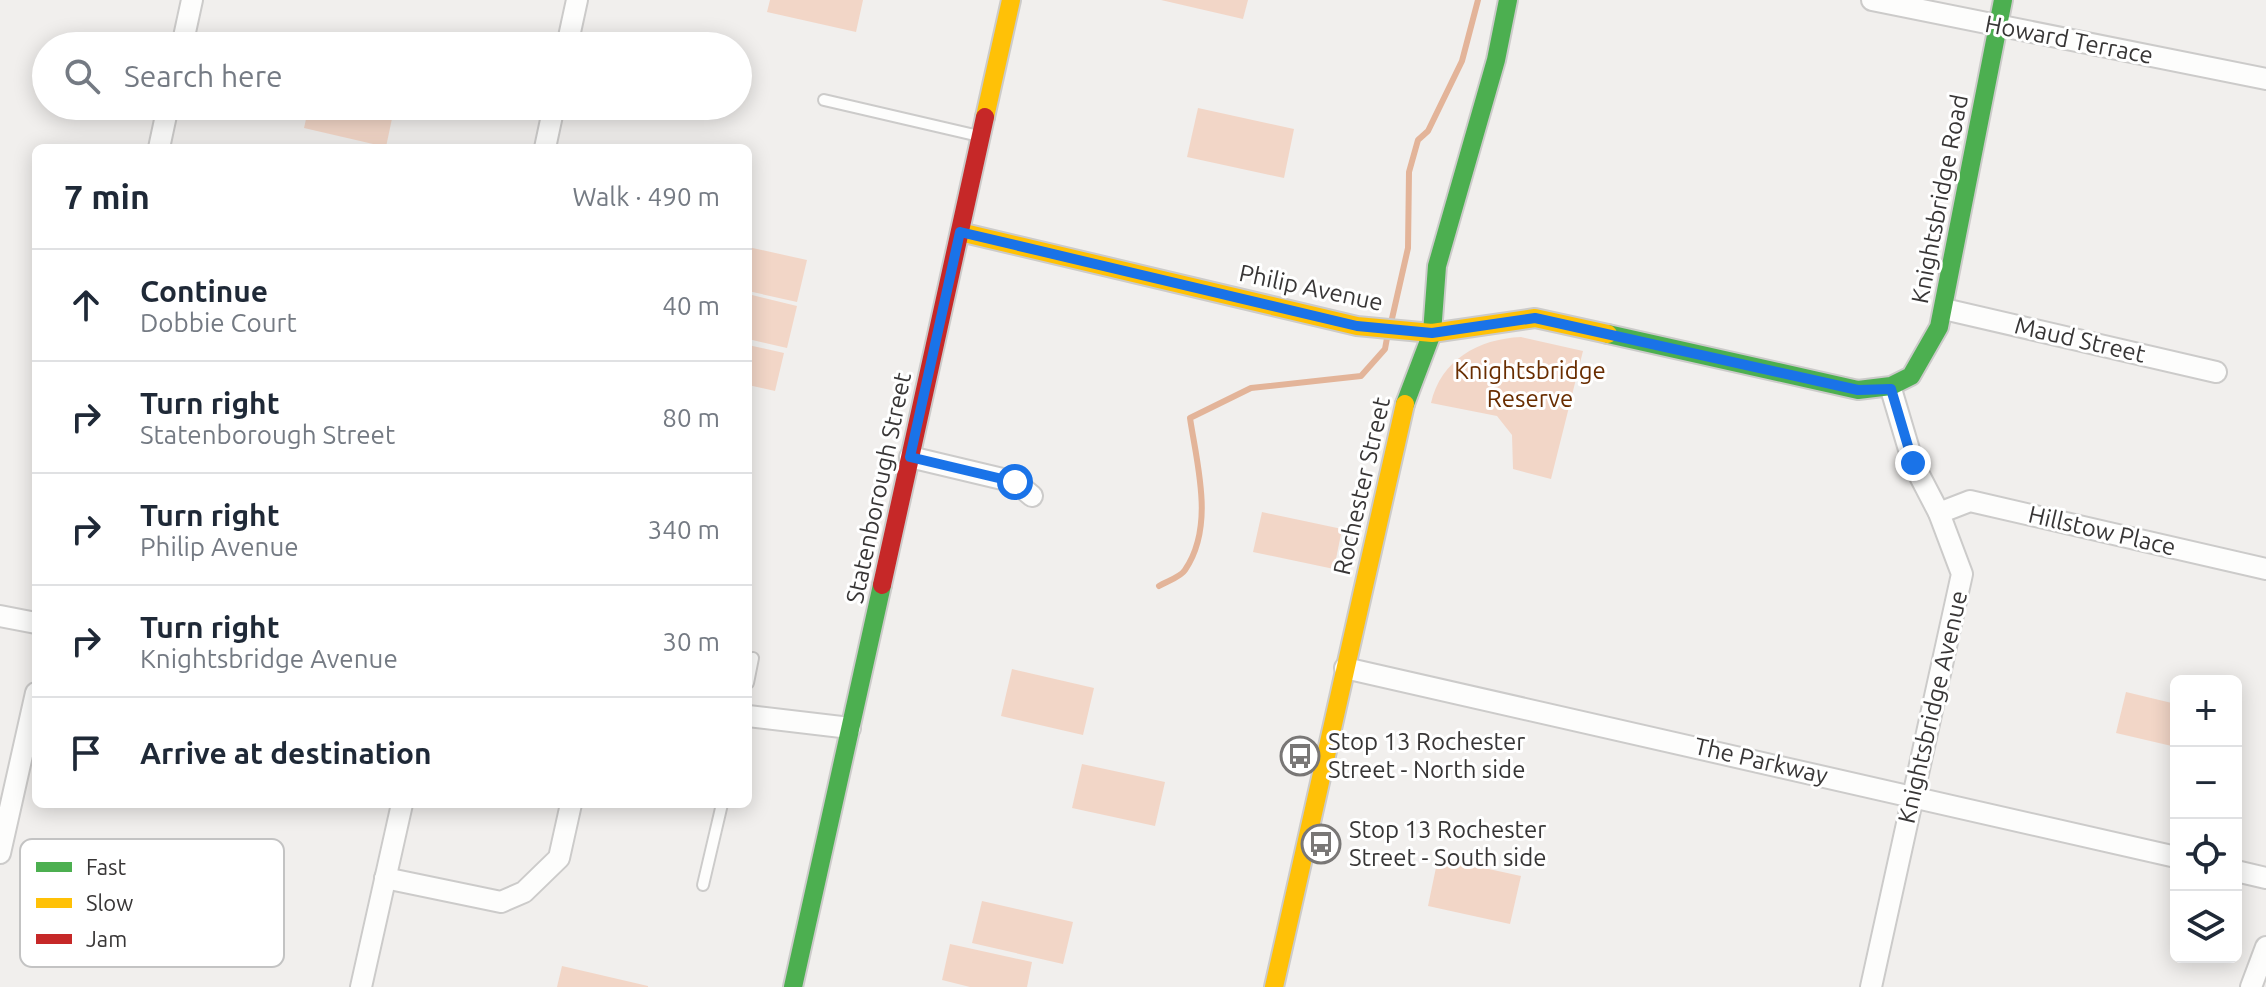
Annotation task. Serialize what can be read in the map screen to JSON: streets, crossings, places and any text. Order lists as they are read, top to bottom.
{
  "streets": {
    "street": [
      "Howard Terrace",
      "Knightsbridge Road",
      "Philip Avenue",
      "Maud Street",
      "Rochester Street",
      "Statenborough Street",
      "Hillstow Place",
      "Knightsbridge Avenue",
      "The Parkway"
    ]
  },
  "crossings": [
    ["Howard Terrace", "Knightsbridge Road"],
    ["Knightsbridge Road", "Philip Avenue"],
    ["Knightsbridge Road", "Maud Street"],
    ["Knightsbridge Road", "Knightsbridge Avenue"],
    ["Philip Avenue", "Rochester Street"],
    ["Philip Avenue", "Statenborough Street"],
    ["Philip Avenue", "Knightsbridge Avenue"],
    ["Rochester Street", "The Parkway"],
    ["Hillstow Place", "Knightsbridge Avenue"],
    ["Knightsbridge Avenue", "The Parkway"]
  ],
  "parks": ["Knightsbridge Reserve"],
  "places": {
    "bus stop": ["Stop 13 Rochester Street - North side", "Stop 13 Rochester Street - South side"]
  },
  "legend": ["Fast", "Slow", "Jam"],
  "page": {
    "search": "Search here",
    "heading": ["7 min", "Walk · 490 m"],
    "list": [
      ["Continue", "Dobbie Court", "40 m"],
      ["Turn right", "Statenborough Street", "80 m"],
      ["Turn right", "Philip Avenue", "340 m"],
      ["Turn right", "Knightsbridge Avenue", "30 m"],
      "Arrive at destination"
    ],
    "map_buttons": ["+", "−"]
  }
}
